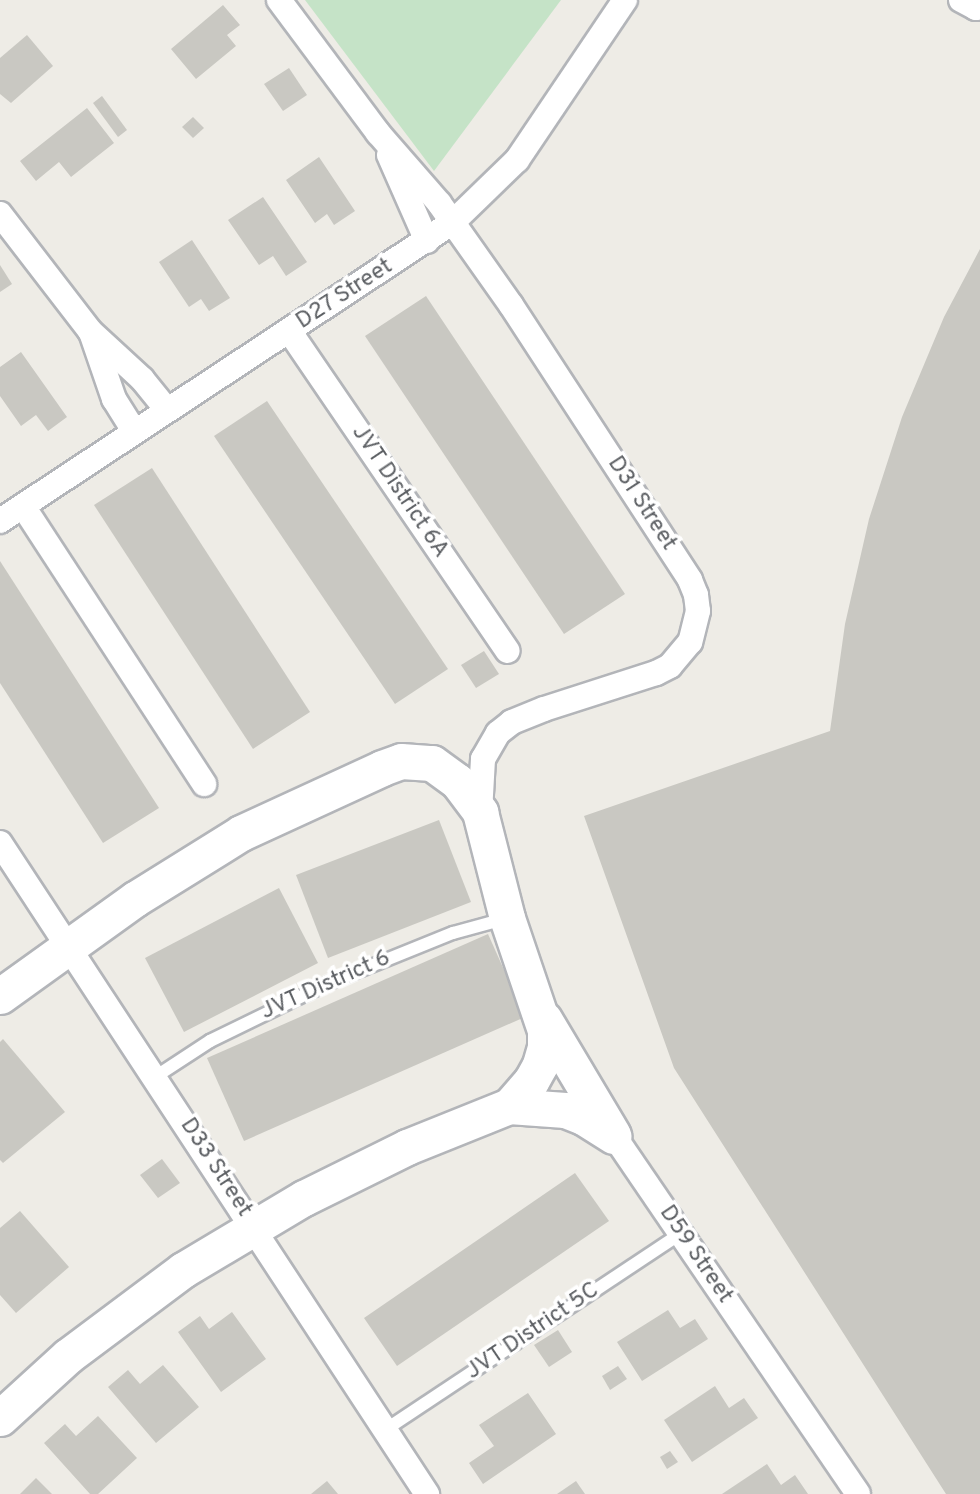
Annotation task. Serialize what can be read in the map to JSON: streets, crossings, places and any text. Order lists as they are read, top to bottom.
{
  "streets": {
    "street": [
      "D27 Street",
      "JVT District 6A",
      "D31 Street",
      "D33 Street",
      "D59 Street"
    ],
    "lane": ["JVT District 6", "JVT District 5C"]
  },
  "crossings": [
    ["D27 Street", "JVT District 6A"],
    ["D27 Street", "D31 Street"],
    ["JVT District 6", "D33 Street"],
    ["D33 Street", "JVT District 5C"],
    ["D59 Street", "JVT District 5C"]
  ]
}
